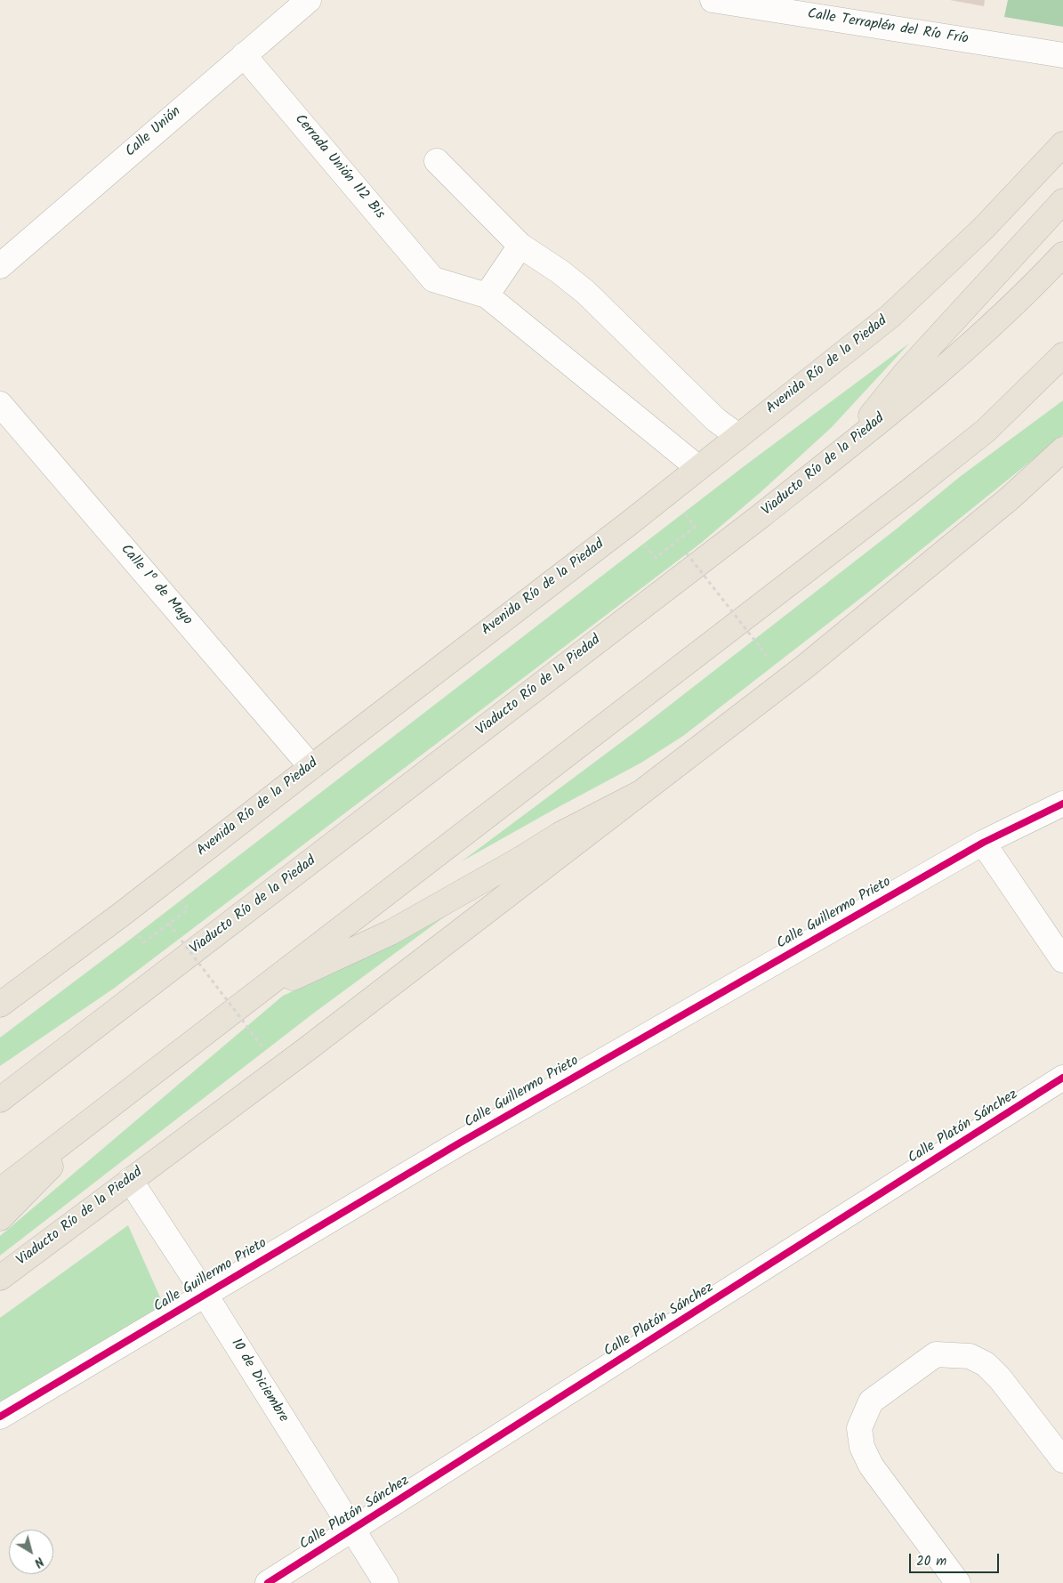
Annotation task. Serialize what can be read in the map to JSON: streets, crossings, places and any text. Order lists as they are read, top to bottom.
{
  "streets": {
    "main road": ["Avenida Río de la Piedad", "Viaducto Río de la Piedad"],
    "street": [
      "Calle Terraplén del Río Frío",
      "Calle Unión",
      "Cerrada Unión 112 Bis",
      "Calle 1º de Mayo",
      "Calle Guillermo Prieto",
      "Calle Platón Sánchez",
      "10 de Diciembre"
    ]
  },
  "crossings": [
    ["Calle Unión", "Cerrada Unión 112 Bis"],
    ["Avenida Río de la Piedad", "Calle 1º de Mayo"],
    ["Viaducto Río de la Piedad", "10 de Diciembre"],
    ["Calle Guillermo Prieto", "10 de Diciembre"],
    ["Calle Platón Sánchez", "10 de Diciembre"]
  ],
  "scale_bar": "20 m",
  "north": "bottom right"
}
